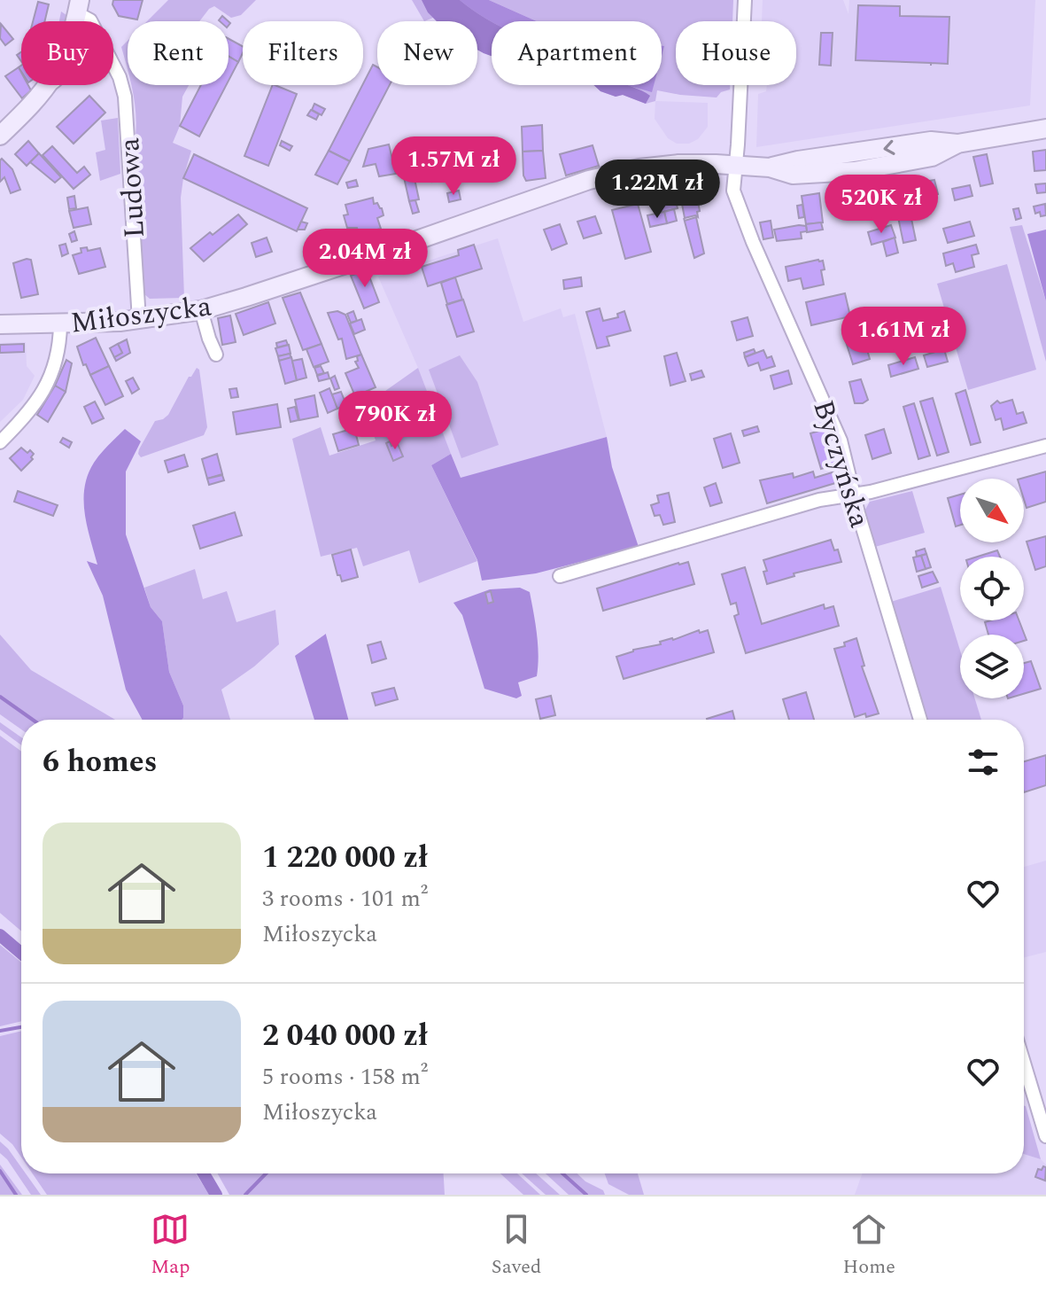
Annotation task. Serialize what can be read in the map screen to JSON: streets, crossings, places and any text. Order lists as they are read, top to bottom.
{
  "streets": {
    "street": ["Ludowa", "Miłoszycka", "Byczyńska"]
  },
  "crossings": [
    ["Ludowa", "Miłoszycka"],
    ["Miłoszycka", "Byczyńska"]
  ],
  "north": "bottom right",
  "page": {
    "chip": [
      "Buy",
      "Rent",
      "Filters",
      "New",
      "Apartment",
      "House"
    ],
    "price": [
      "1.57M zł",
      "1.22M zł",
      "520K zł",
      "2.04M zł",
      "1.61M zł",
      "790K zł"
    ],
    "heading": "6 homes",
    "list": [
      {
        "name": "1 220 000 zł",
        "note": "3 rooms · 101 m² · Miłoszycka"
      },
      {
        "name": "2 040 000 zł",
        "note": "5 rooms · 158 m² · Miłoszycka"
      }
    ],
    "tabs": ["Map", "Saved", "Home"]
  }
}
